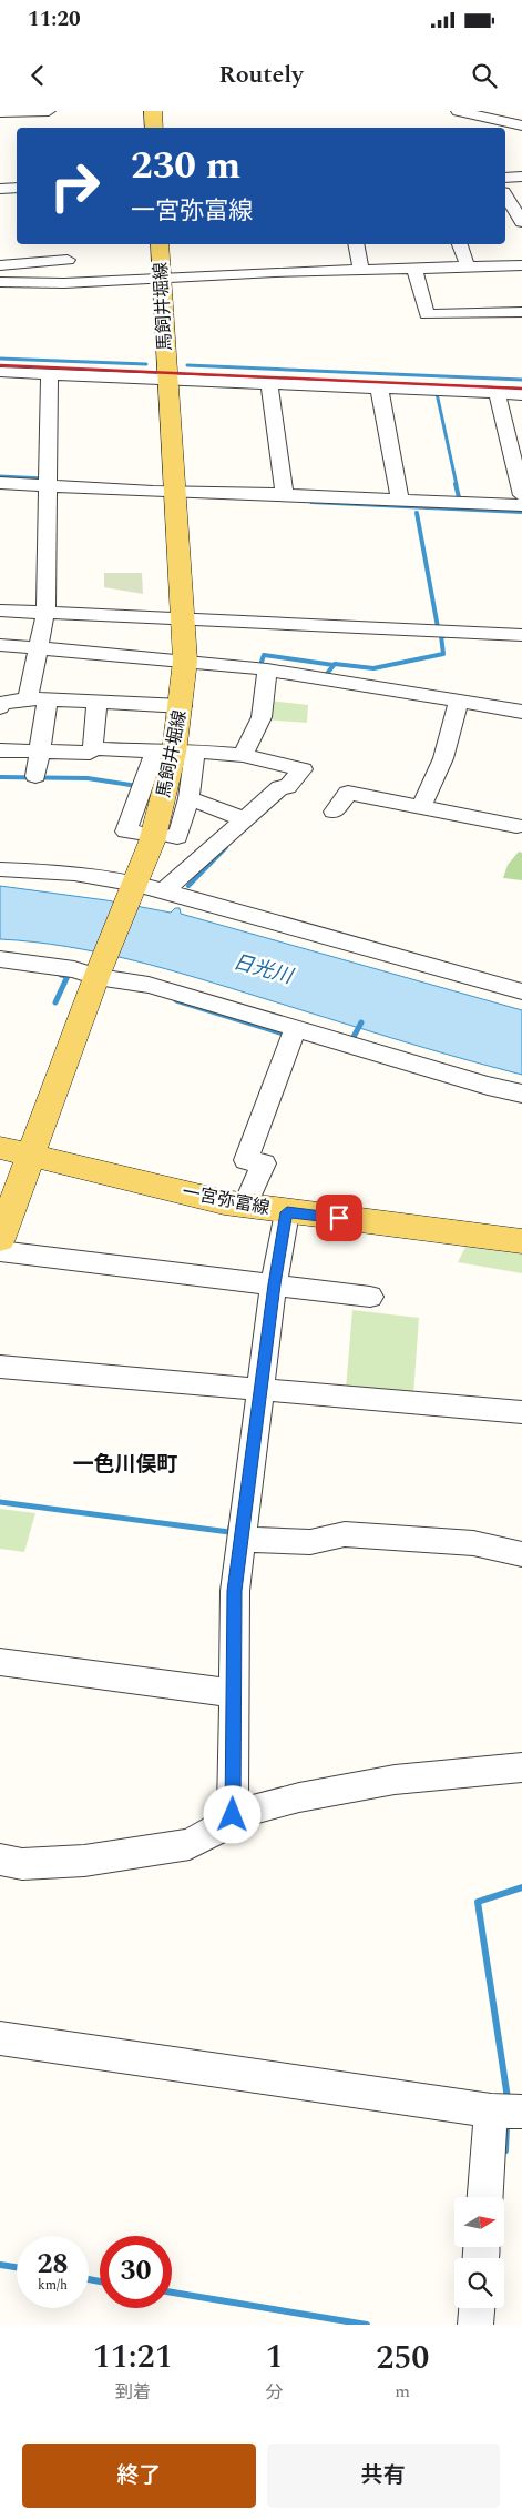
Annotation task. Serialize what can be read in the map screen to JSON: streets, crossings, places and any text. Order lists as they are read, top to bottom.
{
  "streets": {
    "main road": ["馬飼井堀線", "一宮弥富線"]
  },
  "crossings": [
    ["馬飼井堀線", "一宮弥富線"]
  ],
  "districts": ["一色川俣町"],
  "water": ["日光川"],
  "north": "right",
  "page": {
    "status": "11:20",
    "header": "Routely",
    "turn": ["230 m", "一宮弥富線"],
    "speed": "28 km/h",
    "limit": "30",
    "eta": [
      "11:21",
      "到着",
      "1",
      "分",
      "250",
      "m"
    ],
    "buttons": ["終了", "共有"]
  }
}
